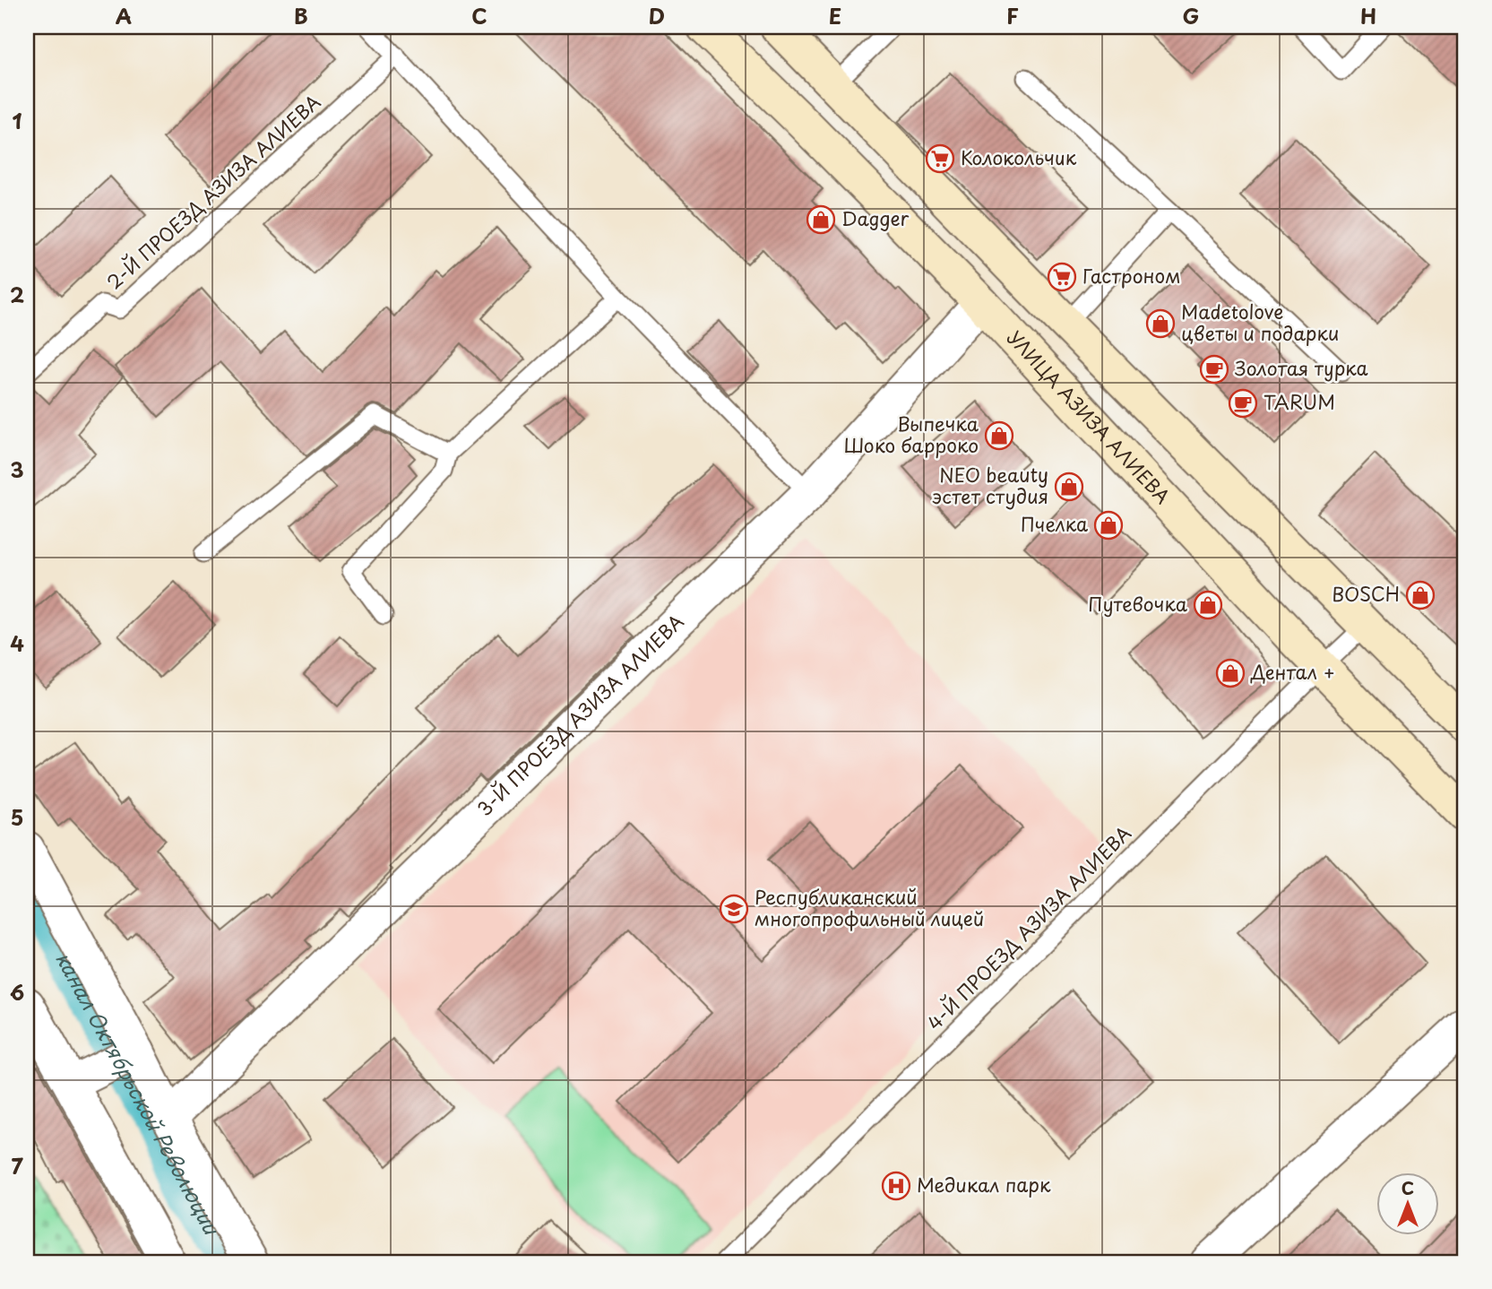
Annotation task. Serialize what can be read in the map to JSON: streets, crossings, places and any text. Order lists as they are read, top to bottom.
{
  "streets": {
    "main road": ["УЛИЦА АЗИЗА АЛИЕВА"],
    "street": ["3-Й ПРОЕЗД АЗИЗА АЛИЕВА"],
    "lane": ["2-Й ПРОЕЗД АЗИЗА АЛИЕВА", "4-Й ПРОЕЗД АЗИЗА АЛИЕВА"]
  },
  "crossings": [
    ["УЛИЦА АЗИЗА АЛИЕВА", "3-Й ПРОЕЗД АЗИЗА АЛИЕВА"],
    ["УЛИЦА АЗИЗА АЛИЕВА", "4-Й ПРОЕЗД АЗИЗА АЛИЕВА"]
  ],
  "water": ["канал Октябрьской Революции"],
  "places": {
    "supermarket": ["Колокольчик", "Гастроном"],
    "shop": [
      "Dagger",
      "Madetolove цветы и подарки",
      "Выпечка Шоко барроко",
      "NEO beauty эстет студия",
      "Пчелка",
      "BOSCH",
      "Путевочка",
      "Дентал +"
    ],
    "cafe": ["Золотая турка", "TARUM"],
    "school or university": ["Республиканский многопрофильный лицей"],
    "hospital": ["Медикал парк"]
  },
  "north": "top",
  "grid": {
    "columns": [
      "A",
      "B",
      "C",
      "D",
      "E",
      "F",
      "G",
      "H"
    ],
    "rows": [
      "1",
      "2",
      "3",
      "4",
      "5",
      "6",
      "7"
    ]
  }
}
